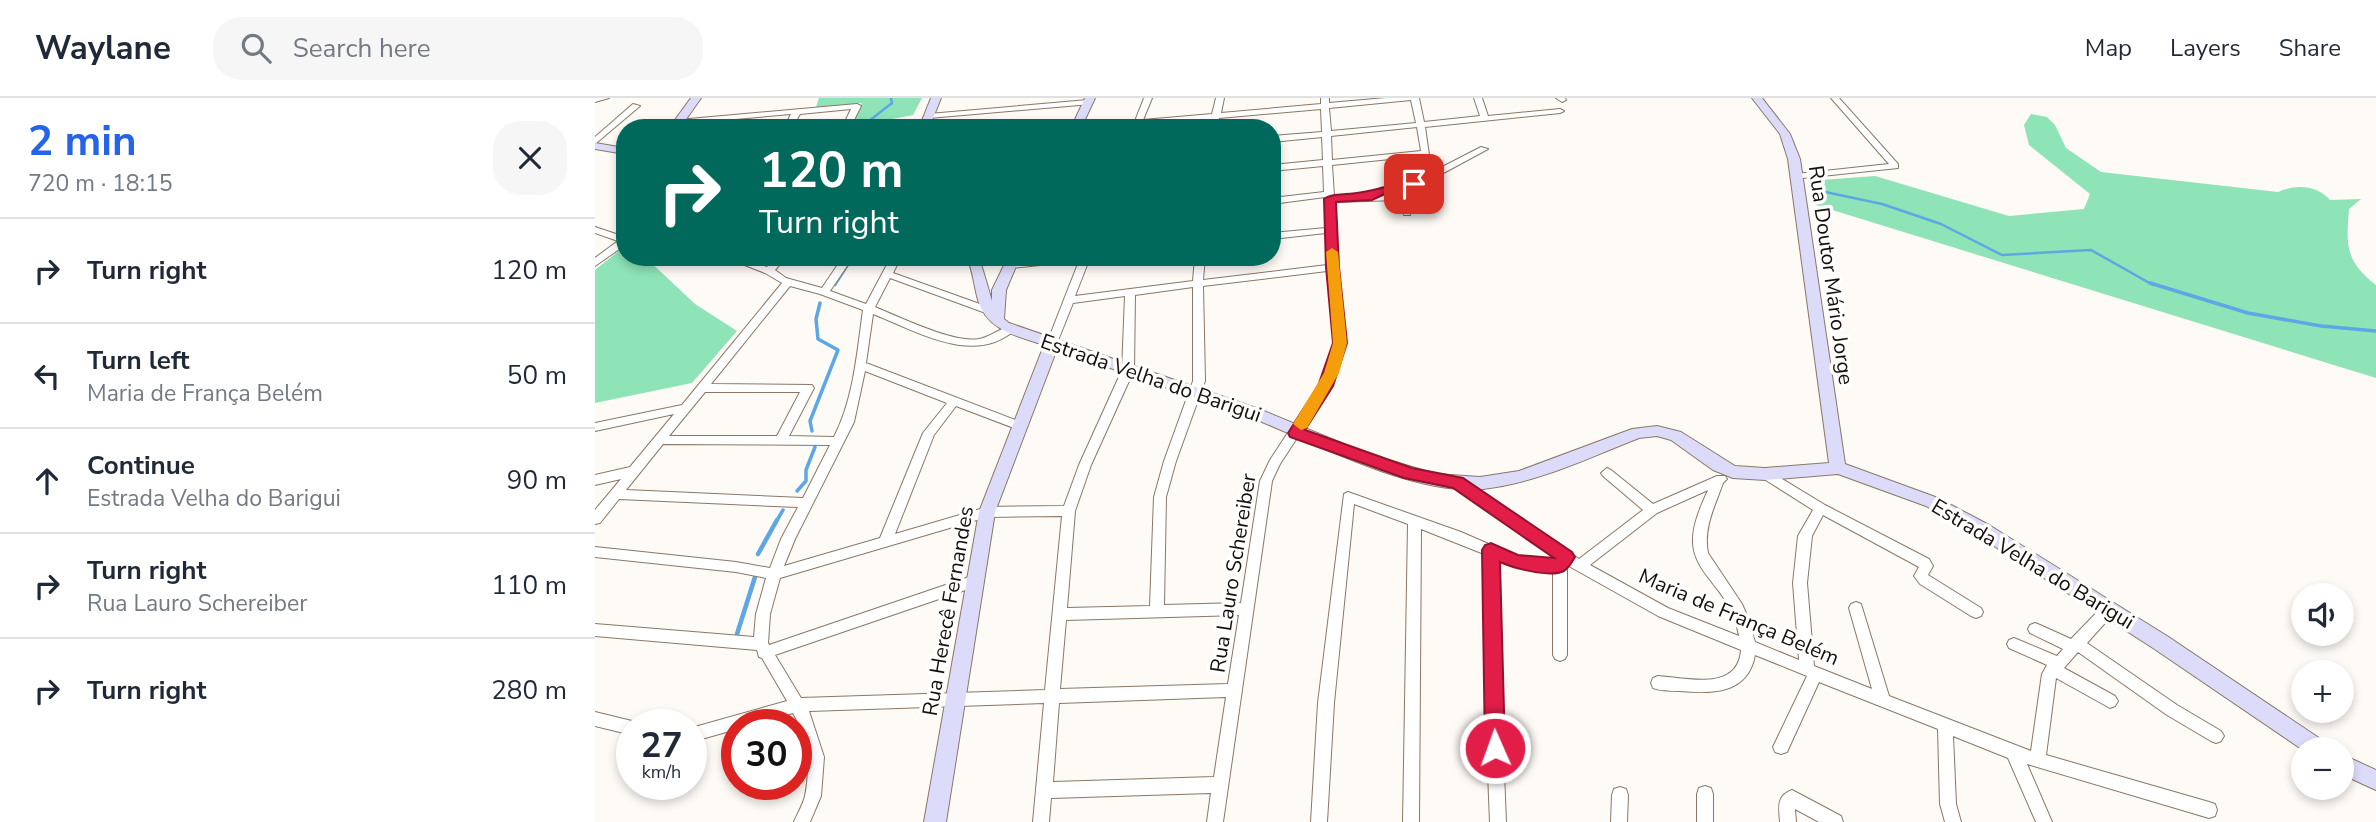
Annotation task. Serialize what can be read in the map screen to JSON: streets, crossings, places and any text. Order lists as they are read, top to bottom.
{
  "streets": {
    "street": [
      "Rua Doutor Mário Jorge",
      "Estrada Velha do Barigui",
      "Rua Lauro Schereiber",
      "Rua Herecê Fernandes",
      "Maria de França Belém"
    ]
  },
  "crossings": [
    ["Rua Doutor Mário Jorge", "Estrada Velha do Barigui"],
    ["Estrada Velha do Barigui", "Rua Lauro Schereiber"],
    ["Estrada Velha do Barigui", "Rua Herecê Fernandes"],
    ["Estrada Velha do Barigui", "Maria de França Belém"]
  ],
  "page": {
    "header": "Waylane",
    "search": "Search here",
    "nav": ["Map", "Layers", "Share"],
    "heading": ["2 min", "720 m · 18:15"],
    "turn": ["120 m", "Turn right"],
    "list": [
      {
        "name": "Turn right",
        "value": "120 m"
      },
      {
        "name": "Turn left",
        "note": "Maria de França Belém",
        "value": "50 m"
      },
      {
        "name": "Continue",
        "note": "Estrada Velha do Barigui",
        "value": "90 m"
      },
      {
        "name": "Turn right",
        "note": "Rua Lauro Schereiber",
        "value": "110 m"
      },
      {
        "name": "Turn right",
        "value": "280 m"
      }
    ],
    "map_buttons": ["+", "−"],
    "speed": "27 km/h",
    "limit": "30"
  }
}
